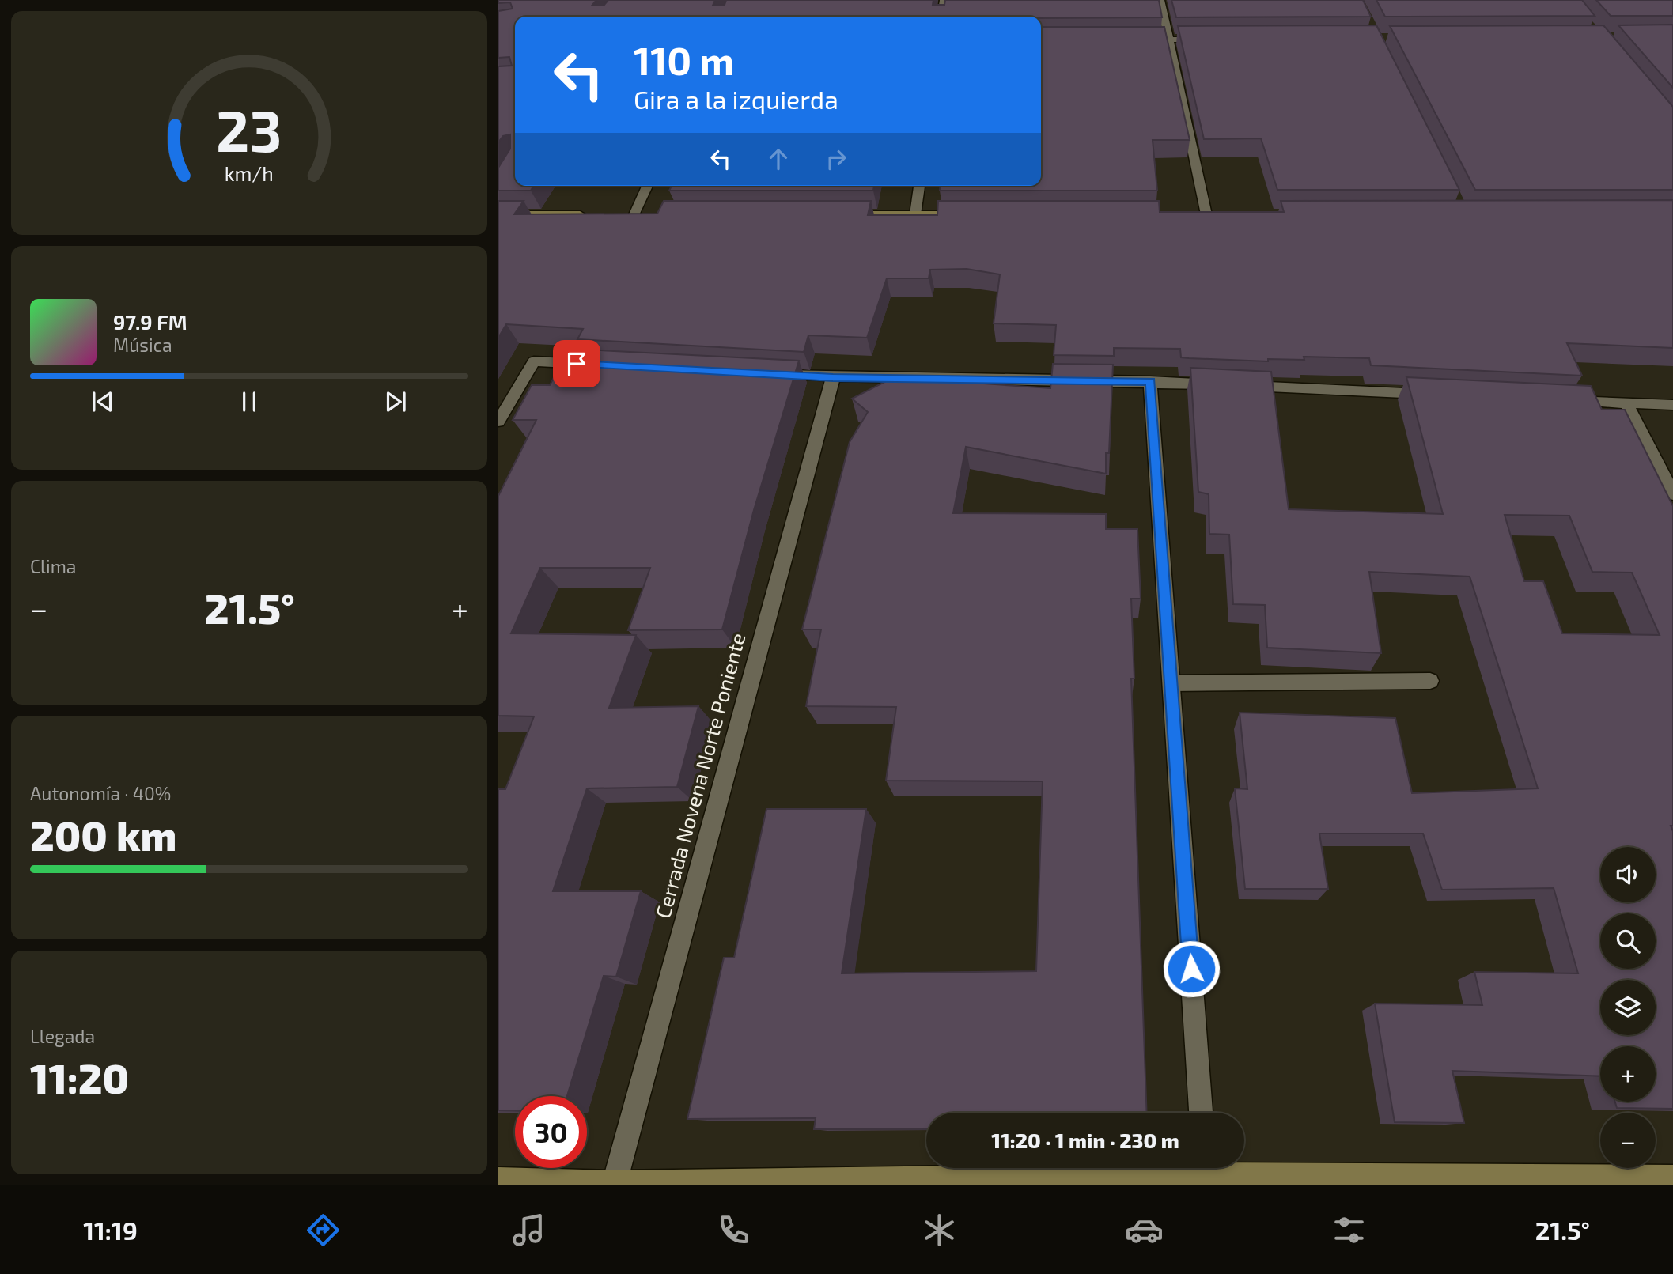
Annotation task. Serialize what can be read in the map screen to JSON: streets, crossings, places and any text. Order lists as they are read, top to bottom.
{
  "streets": {
    "street": ["Cerrada Novena Norte Poniente"]
  },
  "page": {
    "turn": ["110 m", "Gira a la izquierda"],
    "song": ["97.9 FM", "Música"],
    "tile": [
      "Clima",
      ["Autonomía · 40%", "200 km"],
      ["Llegada", "11:20"]
    ],
    "heat": ["−", "21.5°", "+"],
    "map_buttons": ["+", "−"],
    "limit": "30",
    "trip": "11:20 · 1 min · 230 m",
    "tabs": ["11:19", "21.5°"],
    "gauge": ["23", "km/h"]
  }
}
